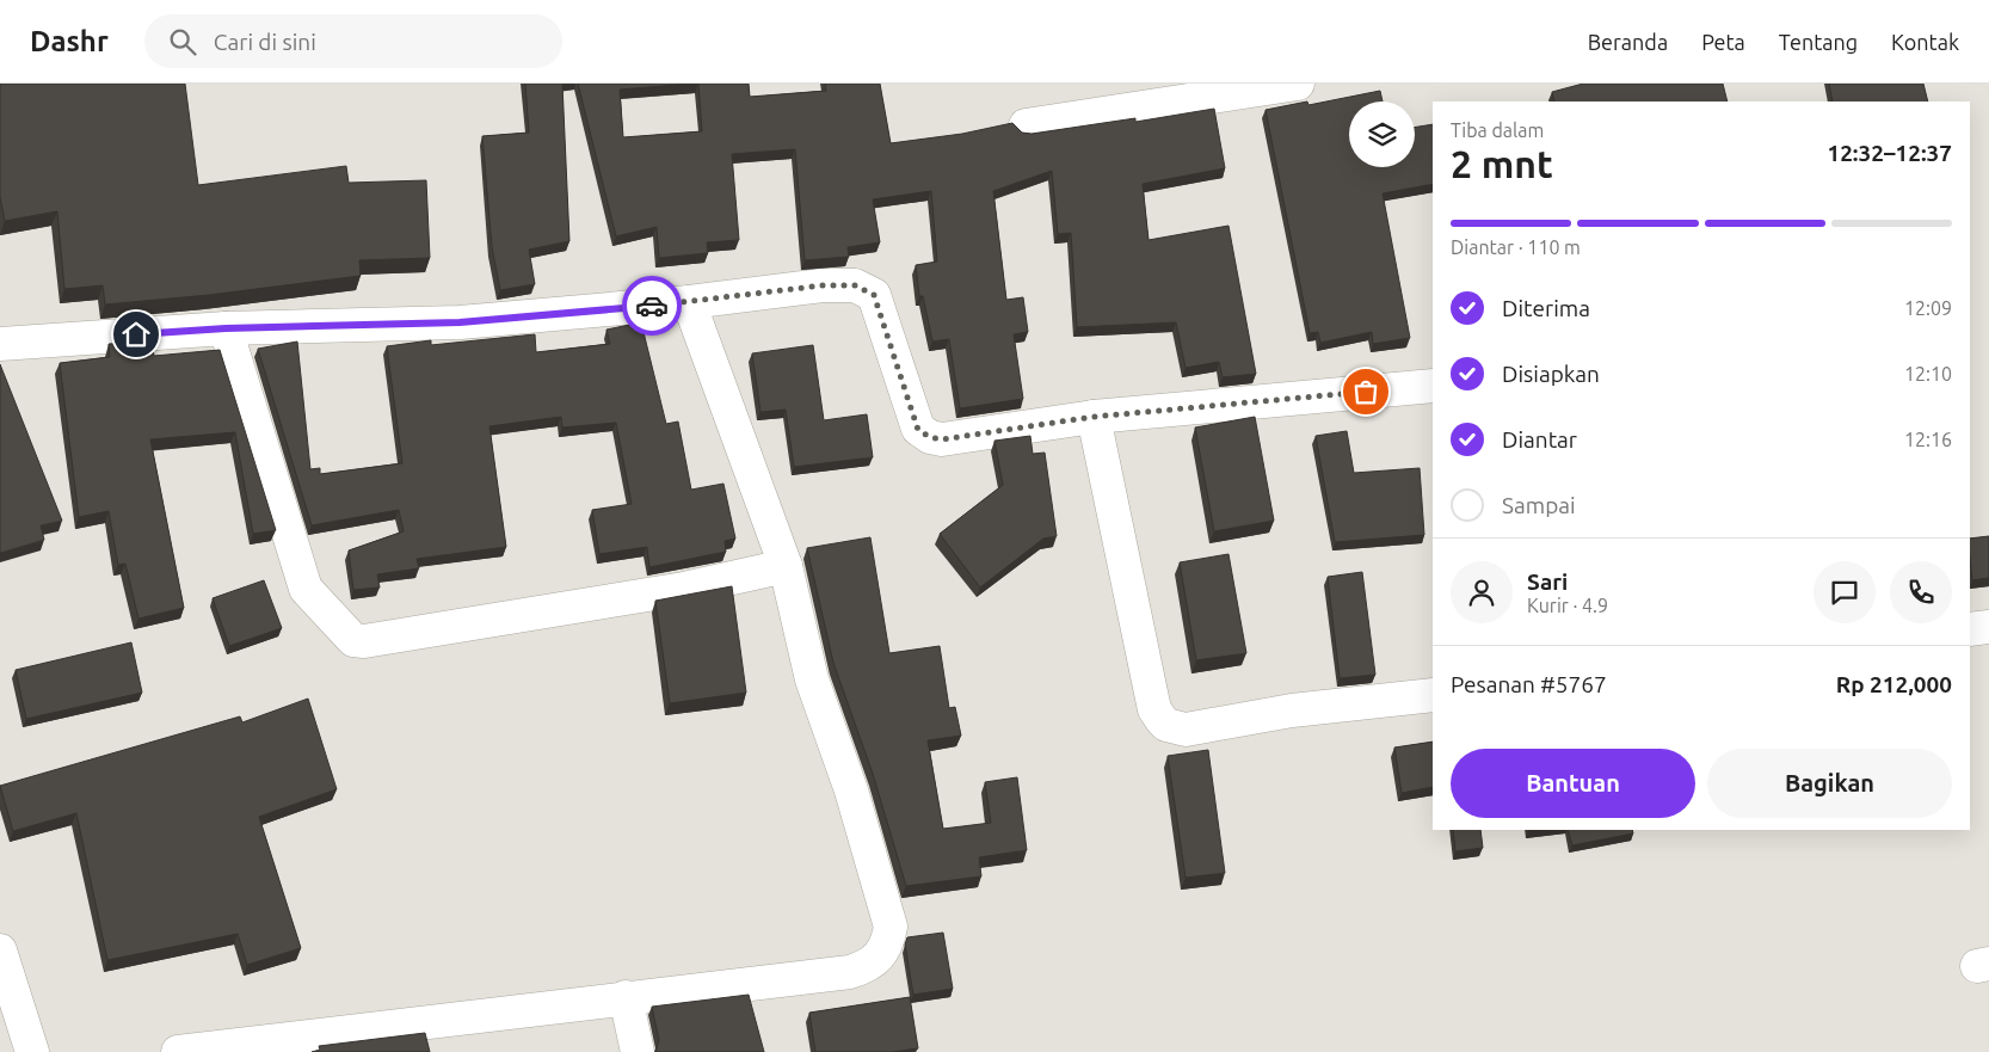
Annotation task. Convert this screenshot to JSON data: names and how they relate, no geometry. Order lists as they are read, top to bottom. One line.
{"page":{"header":"Dashr","search":"Cari di sini","nav":["Beranda","Peta","Tentang","Kontak"],"heading":["2 mnt","Tiba dalam","12:32–12:37"],"panel":["Sari","Kurir · 4.9","Pesanan #5767","Rp 212,000"],"bar":"Diantar · 110 m","list":[["Diterima","12:09"],["Disiapkan","12:10"],["Diantar","12:16"],"Sampai"],"buttons":["Bantuan","Bagikan"]}}
